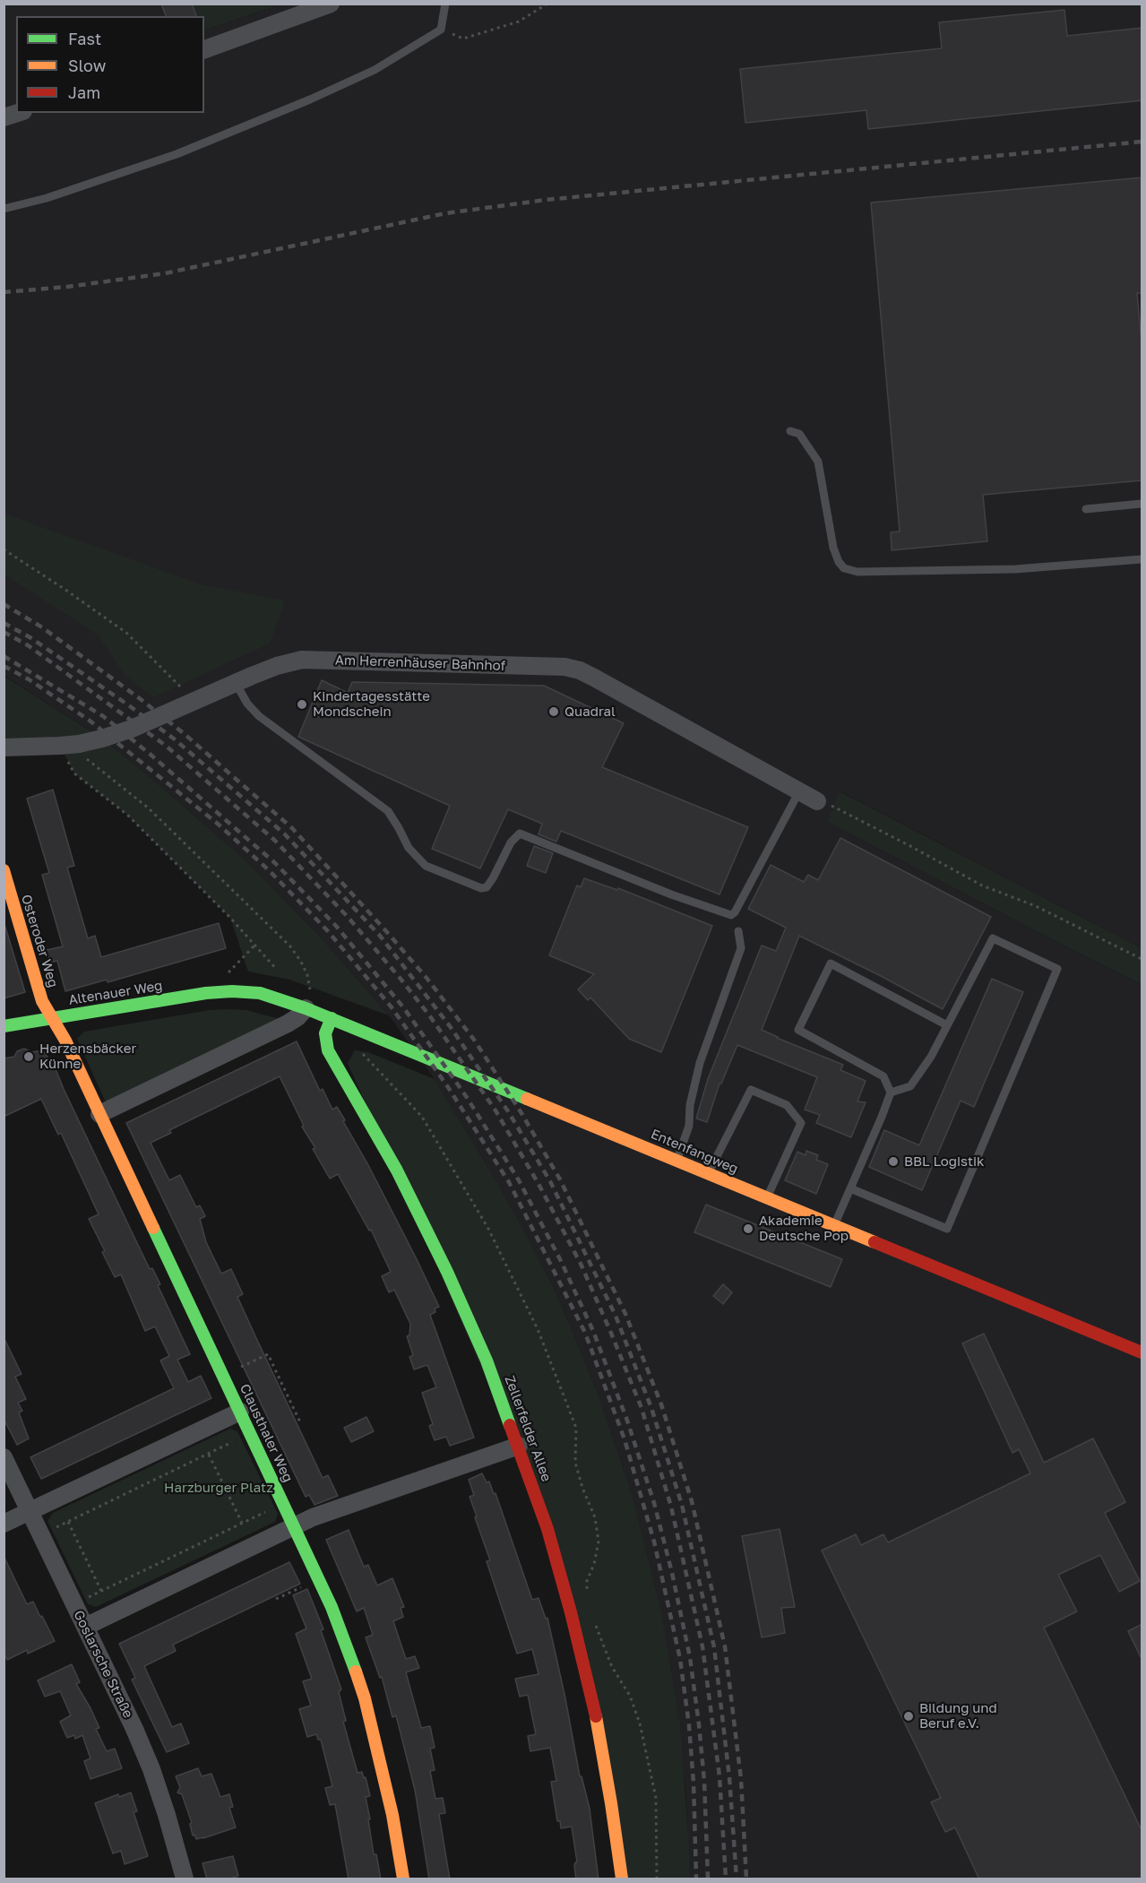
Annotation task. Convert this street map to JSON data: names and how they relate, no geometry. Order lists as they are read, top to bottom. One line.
{"streets":{"street":["Am Herrenhäuser Bahnhof","Osteroder Weg","Altenauer Weg","Entenfangweg","Zellerfelder Allee","Clausthaler Weg","Goslarsche Straße"]},"crossings":[["Osteroder Weg","Altenauer Weg"],["Osteroder Weg","Clausthaler Weg"],["Altenauer Weg","Entenfangweg"],["Altenauer Weg","Clausthaler Weg"],["Entenfangweg","Zellerfelder Allee"]],"parks":["Harzburger Platz"],"places":["Kindertagesstätte Mondschein","Quadral","Herzensbäcker Künne","BBL Logistik","Akademie Deutsche Pop","Bildung und Beruf e.V."],"legend":["Fast","Slow","Jam"]}
